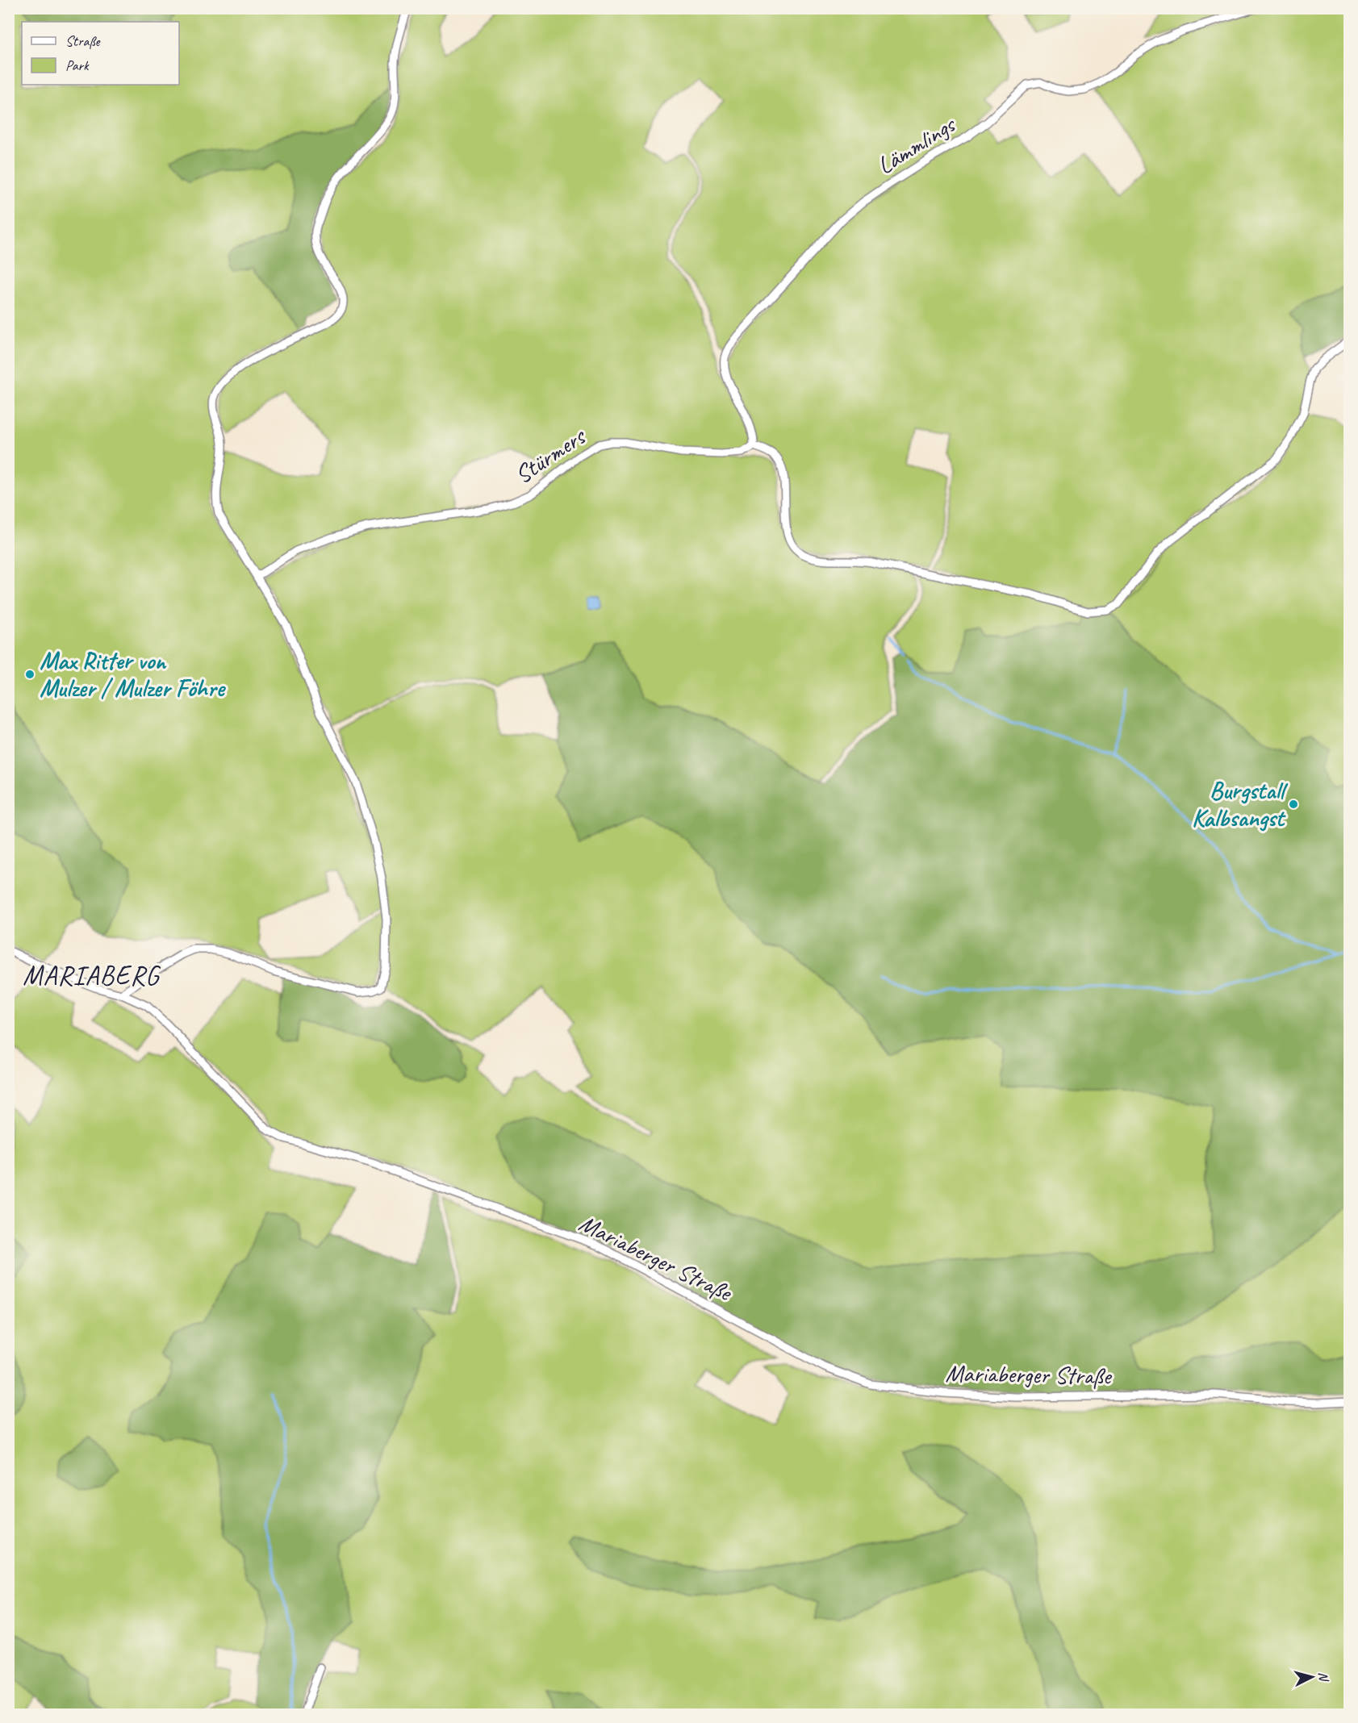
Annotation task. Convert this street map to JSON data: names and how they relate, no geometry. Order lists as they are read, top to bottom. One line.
{"streets":{"street":["Lämmlings","Stürmers","Mariaberger Straße"]},"crossings":[["Lämmlings","Stürmers"]],"districts":["MARIABERG"],"places":["Max Ritter von Mulzer / Mulzer Föhre","Burgstall Kalbsangst"],"legend":["Straße","Park"],"north":"right"}
